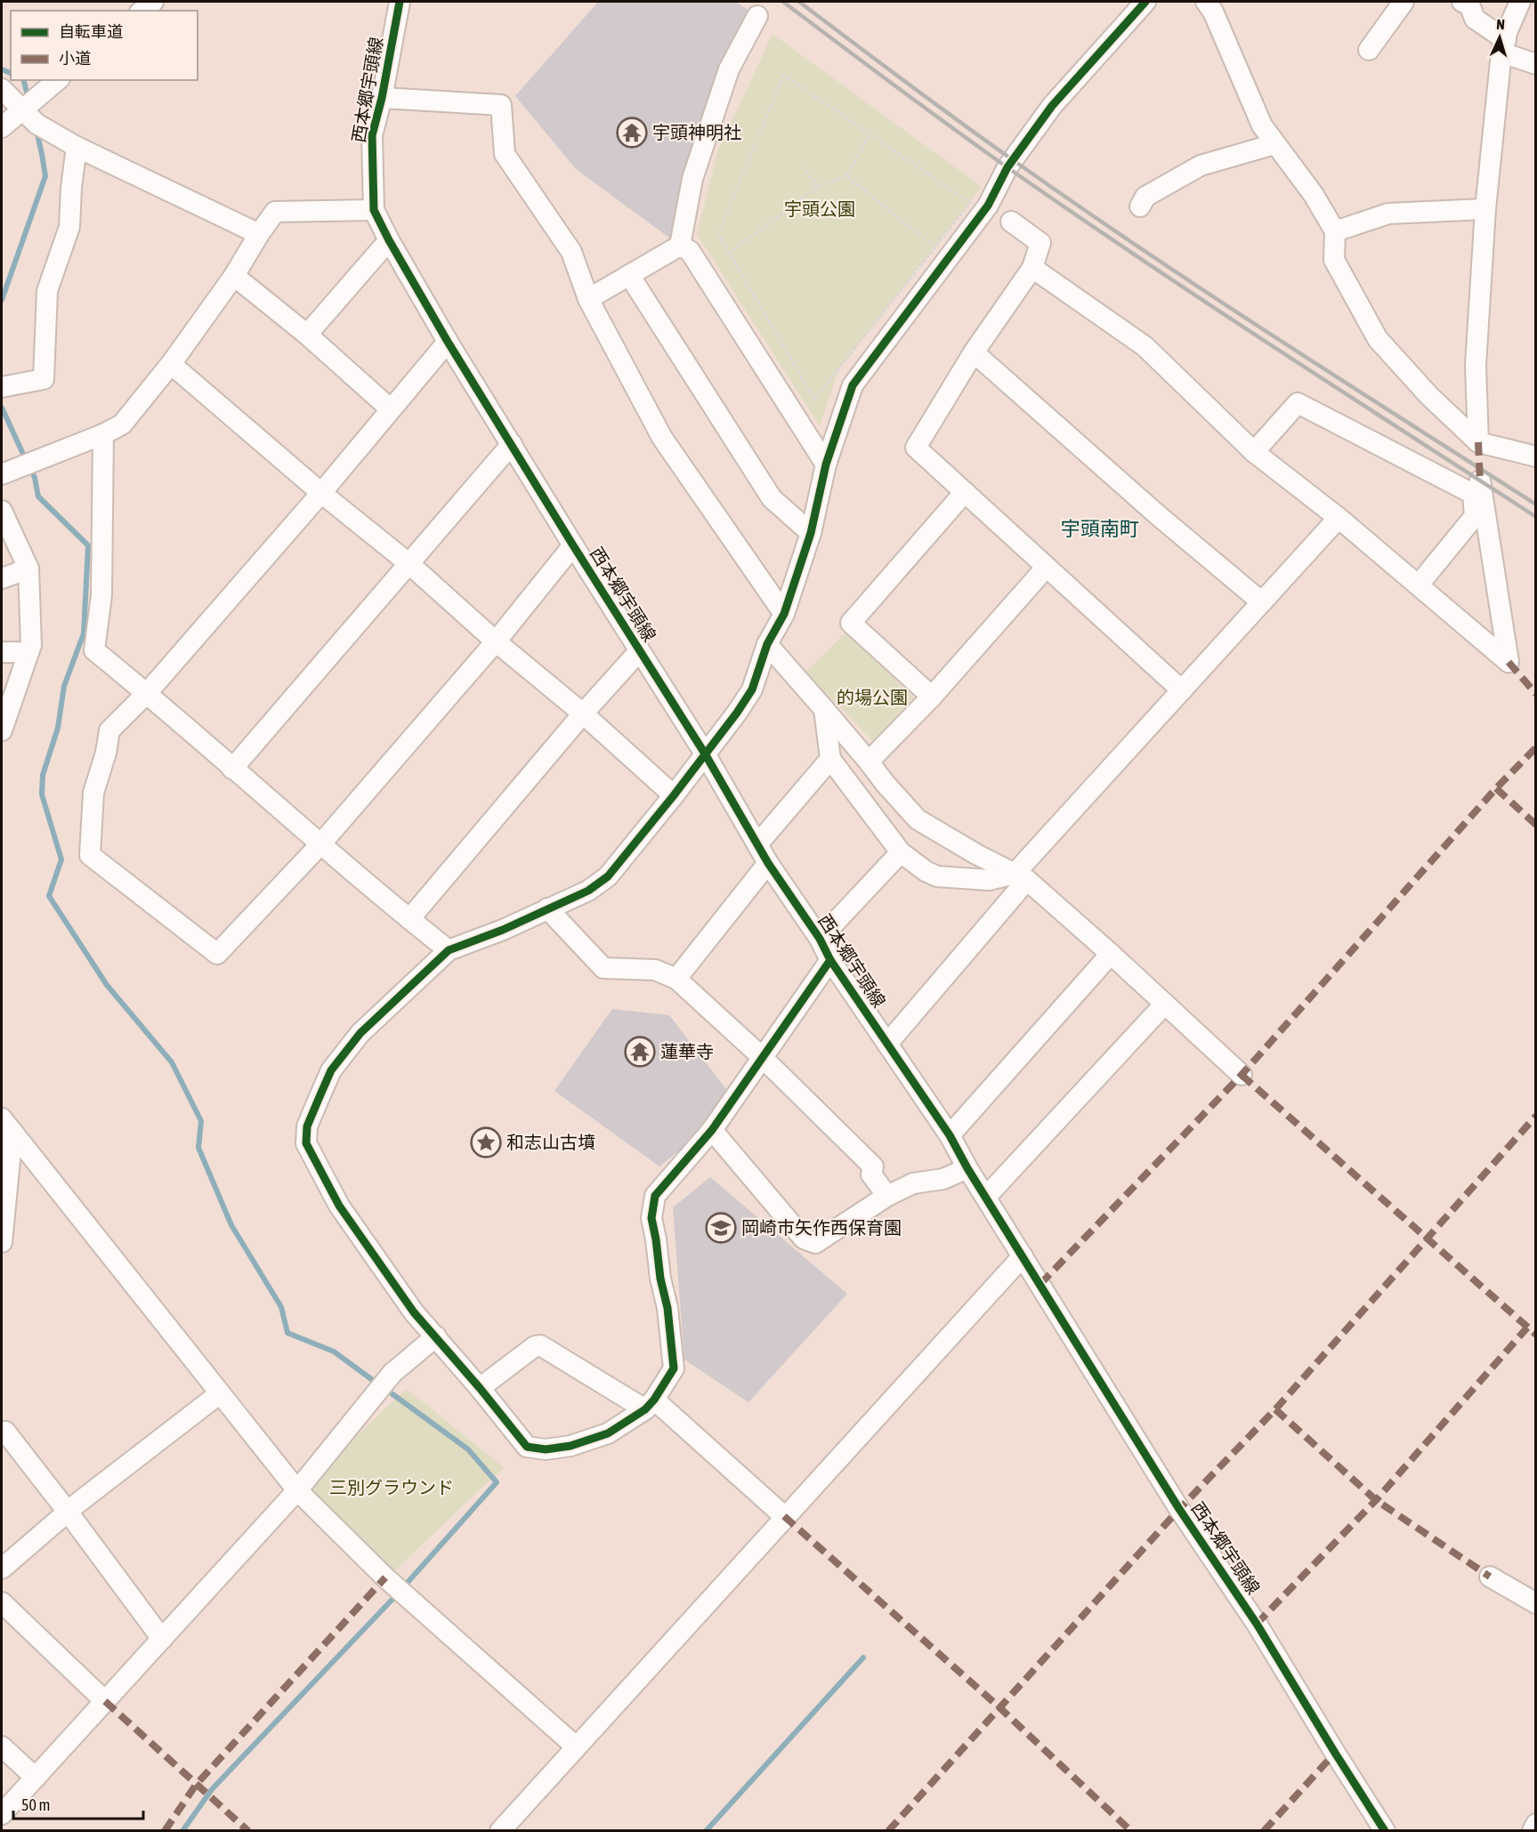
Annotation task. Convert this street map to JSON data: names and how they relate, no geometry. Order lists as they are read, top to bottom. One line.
{"streets":{"street":["西本郷宇頭線"]},"districts":["宇頭南町"],"parks":["宇頭公園","的場公園","三別グラウンド"],"places":{"temple":["宇頭神明社","蓮華寺"],"place":["和志山古墳"],"school or university":["岡崎市矢作西保育園"]},"legend":["自転車道","小道"],"scale_bar":"50 m","north":"top"}
